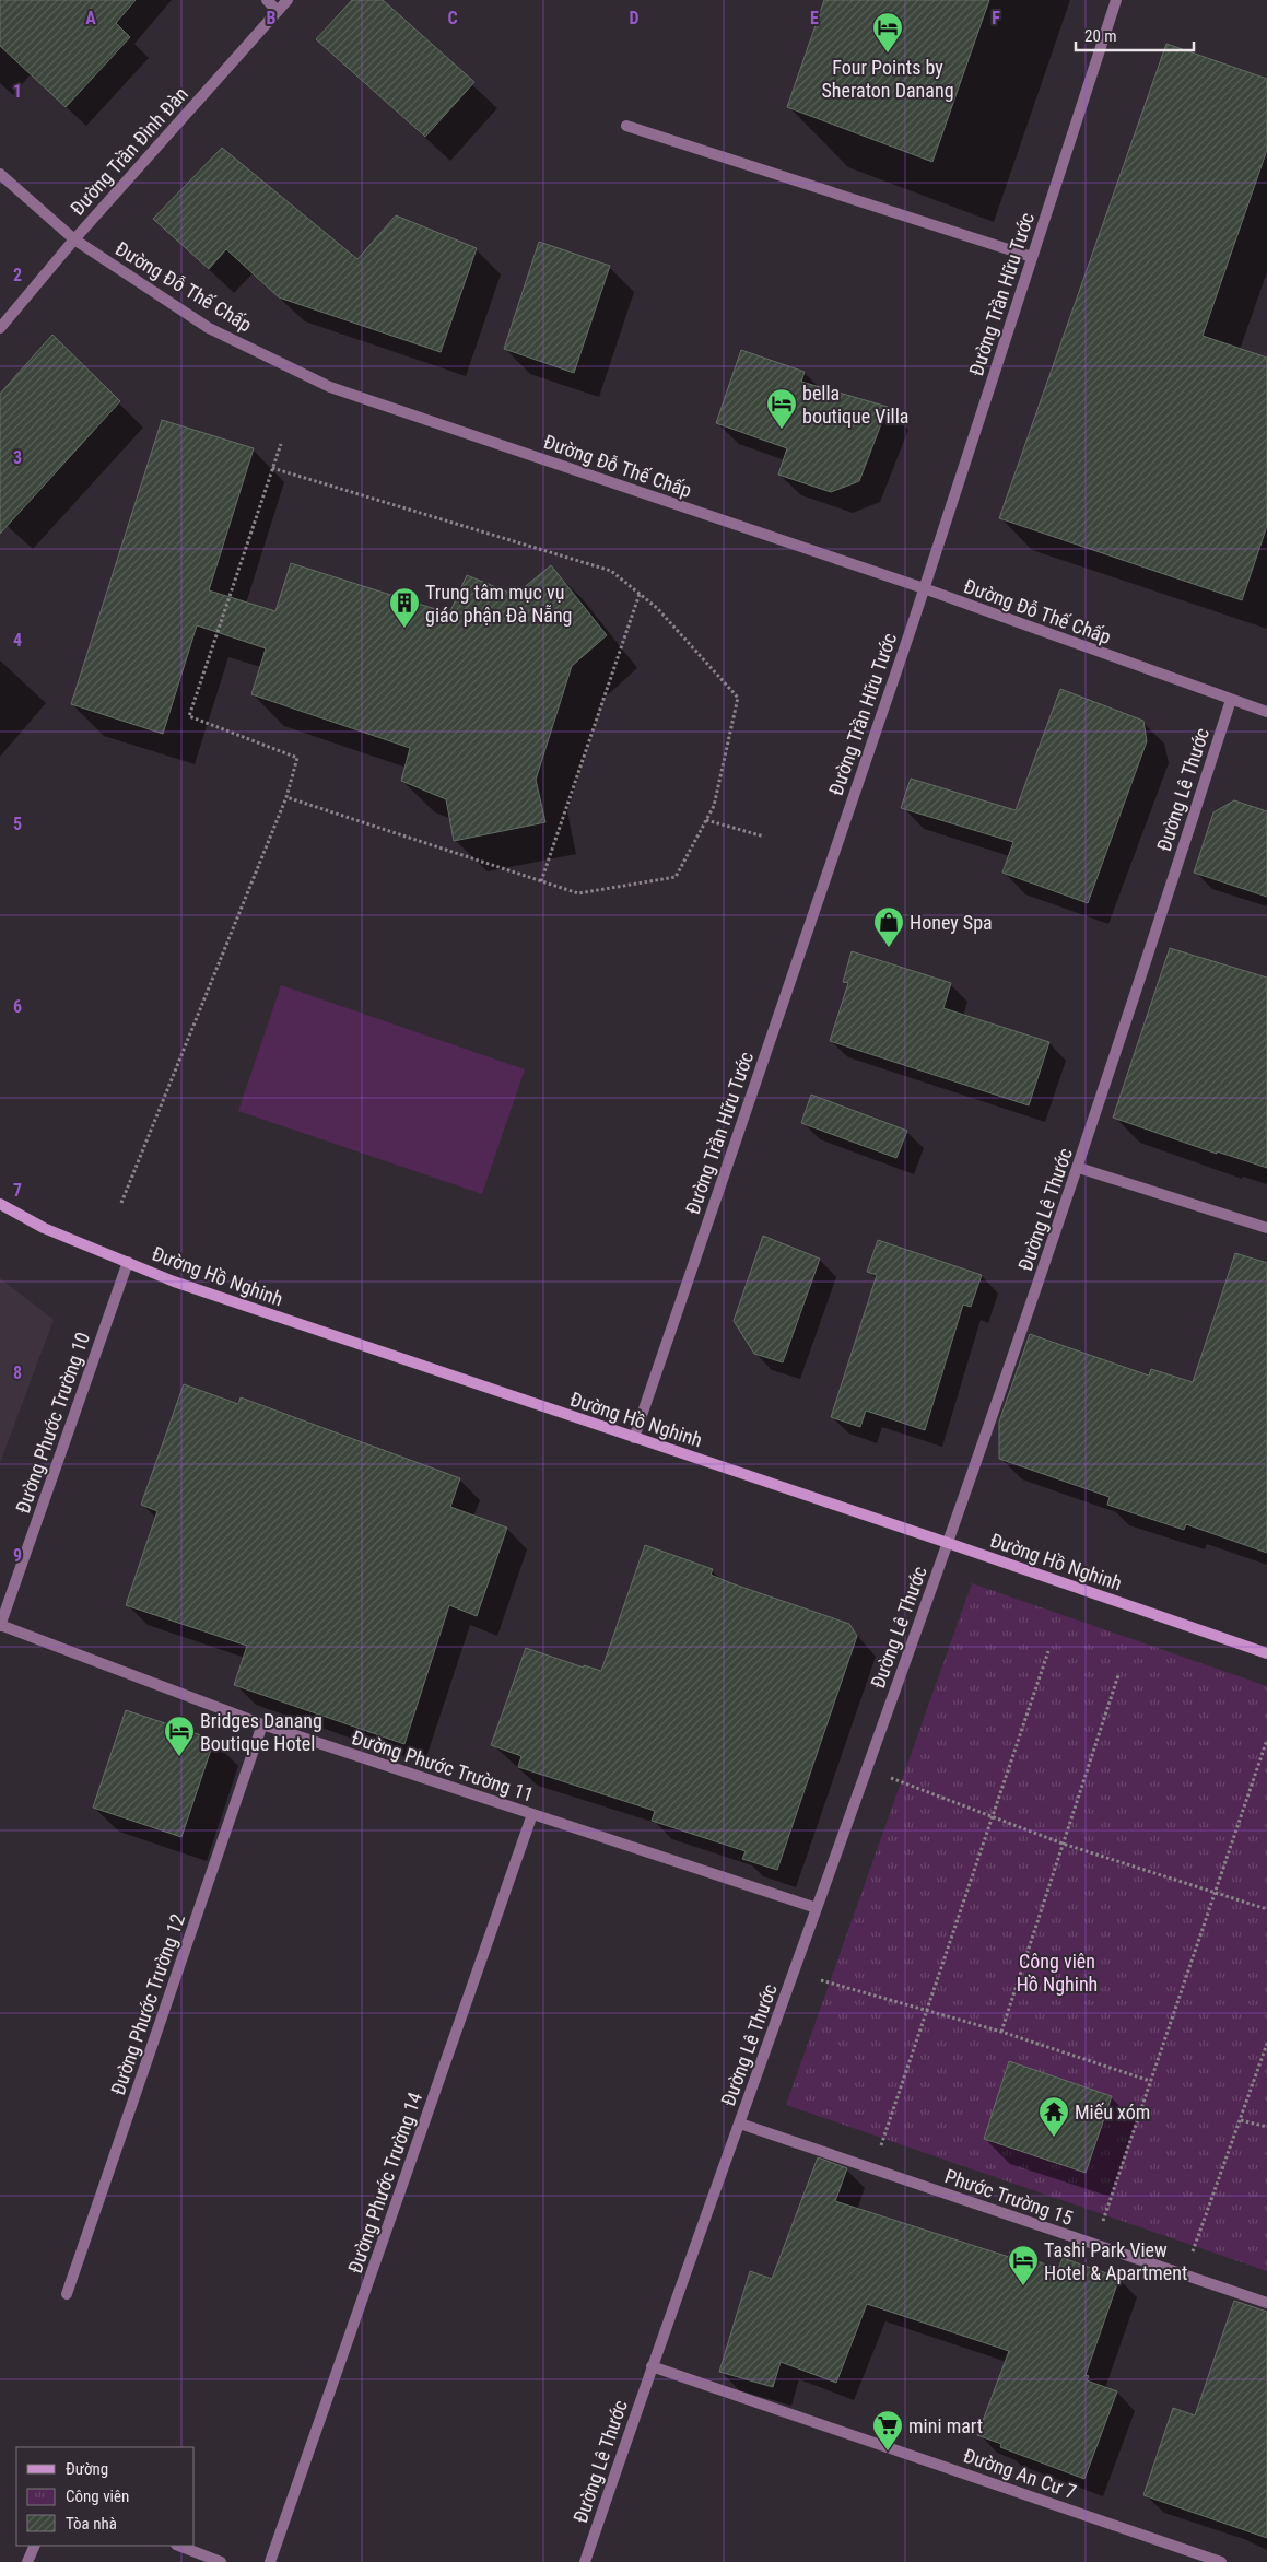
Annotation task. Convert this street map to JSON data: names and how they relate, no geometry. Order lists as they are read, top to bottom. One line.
{"streets":{"street":["Đường Trần Đình Đàn","Đường Đỗ Thế Chấp","Đường Trần Hữu Tước","Đường Lê Thước","Đường Hồ Nghinh","Đường Phước Trường 10","Đường Phước Trường 11","Đường Phước Trường 12","Đường Phước Trường 14","Phước Trường 15","Đường An Cư 7"]},"crossings":[["Đường Trần Đình Đàn","Đường Đỗ Thế Chấp"],["Đường Đỗ Thế Chấp","Đường Trần Hữu Tước"],["Đường Đỗ Thế Chấp","Đường Lê Thước"],["Đường Trần Hữu Tước","Đường Hồ Nghinh"],["Đường Lê Thước","Đường Hồ Nghinh"],["Đường Lê Thước","Đường Phước Trường 11"],["Đường Lê Thước","Phước Trường 15"],["Đường Lê Thước","Đường An Cư 7"],["Đường Hồ Nghinh","Đường Phước Trường 10"],["Đường Phước Trường 10","Đường Phước Trường 11"],["Đường Phước Trường 11","Đường Phước Trường 12"],["Đường Phước Trường 11","Đường Phước Trường 14"]],"parks":["Công viên Hồ Nghinh"],"places":{"hotel":["Four Points by Sheraton Danang","bella boutique Villa","Bridges Danang Boutique Hotel","Tashi Park View Hotel & Apartment"],"building":["Trung tâm mục vụ giáo phận Đà Nẵng"],"shop":["Honey Spa"],"temple":["Miếu xóm"],"supermarket":["mini mart"]},"legend":["Đường","Công viên","Tòa nhà"],"scale_bar":"20 m","grid":{"columns":["A","B","C","D","E","F"],"rows":["1","2","3","4","5","6","7","8","9"]}}
